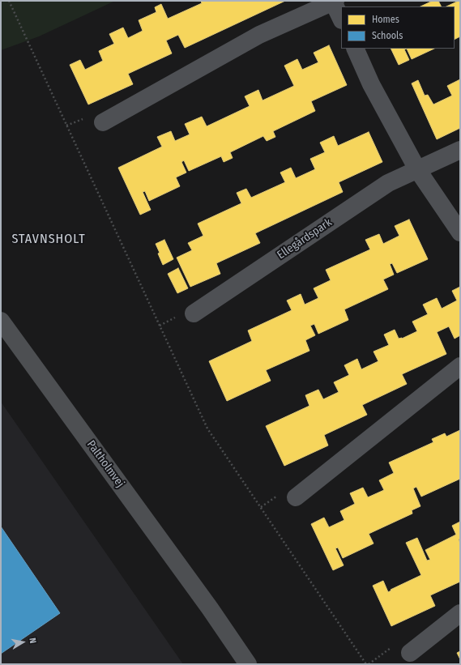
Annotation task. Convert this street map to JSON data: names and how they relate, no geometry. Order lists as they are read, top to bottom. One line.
{"streets":{"street":["Ellegårdspark","Paltholmvej"]},"districts":["STAVNSHOLT"],"legend":["Homes","Schools"],"north":"right"}
